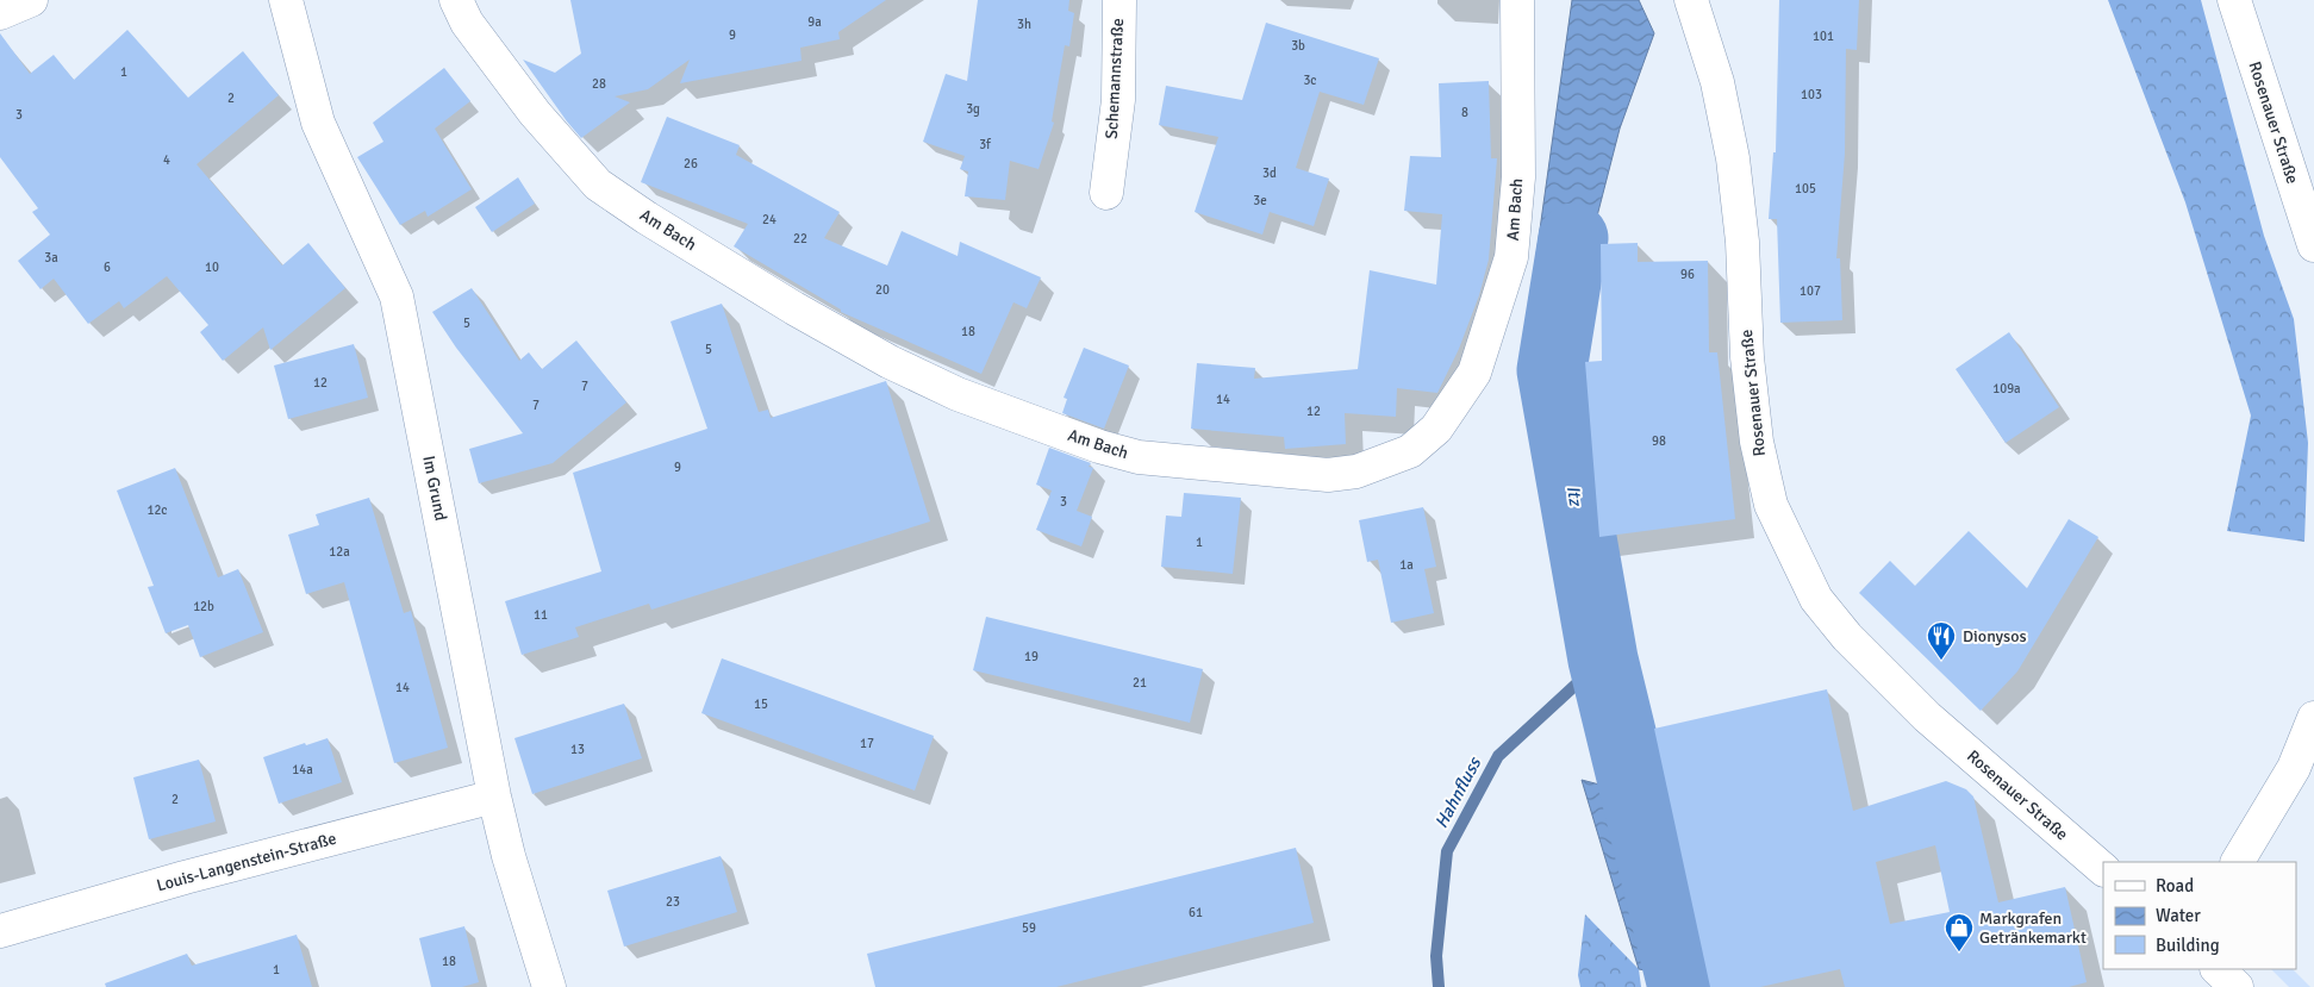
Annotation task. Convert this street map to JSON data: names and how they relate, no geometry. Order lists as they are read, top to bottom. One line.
{"streets":{"street":["Schemannstraße","Rosenauer Straße","Am Bach","Im Grund","Louis-Langenstein-Straße"]},"crossings":[["Im Grund","Louis-Langenstein-Straße"]],"water":["Itz","Hahnfluss"],"places":{"restaurant":["Dionysos"],"shop":["Markgrafen Getränkemarkt"]},"house_numbers":["9a","3h","9","101","3b","1","3c","28","103","2","3g","8","3","3f","4","26","3d","105","3e","24","22","3a","6","10","96","20","107","5","18","5","12","7","109a","14","7","12","98","9","3","12c","1","12a","1a","12b","11","19","21","14","15","17","13","14a","2","23","61","59","18","1"],"legend":["Road","Water","Building"]}
